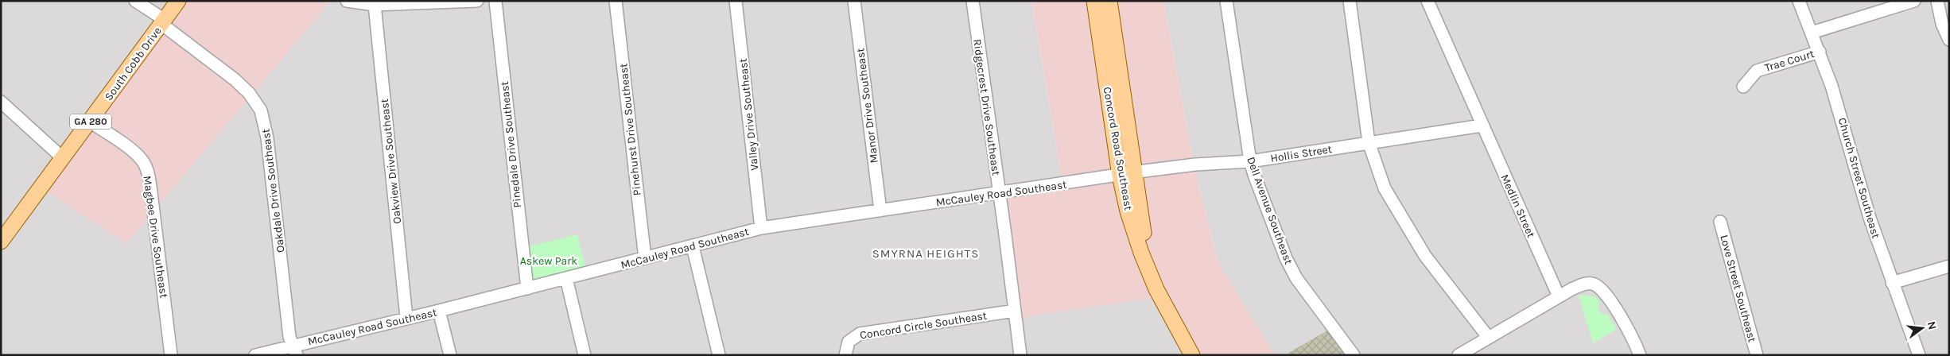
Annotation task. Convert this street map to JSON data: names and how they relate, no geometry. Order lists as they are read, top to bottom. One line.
{"streets":{"main road":["South Cobb Drive","GA 280","Concord Road Southeast"],"street":["Trae Court","Manor Drive Southeast","Ridgecrest Drive Southeast","Valley Drive Southeast","Pinehurst Drive Southeast","Pinedale Drive Southeast","Hollis Street","Oakview Drive Southeast","Church Street Southeast","Oakdale Drive Southeast","McCauley Road Southeast","Medlin Street","Dell Avenue Southeast","Magbee Drive Southeast","Love Street Southeast","Concord Circle Southeast"]},"crossings":[["Trae Court","Church Street Southeast"],["South Cobb Drive","Oakdale Drive Southeast"],["South Cobb Drive","Magbee Drive Southeast"],["Manor Drive Southeast","McCauley Road Southeast"],["Ridgecrest Drive Southeast","McCauley Road Southeast"],["Ridgecrest Drive Southeast","Concord Circle Southeast"],["Valley Drive Southeast","McCauley Road Southeast"],["Pinehurst Drive Southeast","McCauley Road Southeast"],["Pinedale Drive Southeast","McCauley Road Southeast"],["Concord Road Southeast","Hollis Street"],["Concord Road Southeast","McCauley Road Southeast"],["Hollis Street","McCauley Road Southeast"],["Hollis Street","Medlin Street"],["Hollis Street","Dell Avenue Southeast"],["Oakview Drive Southeast","McCauley Road Southeast"],["Oakdale Drive Southeast","McCauley Road Southeast"]],"districts":["SMYRNA HEIGHTS"],"parks":["Askew Park"],"north":"right"}
